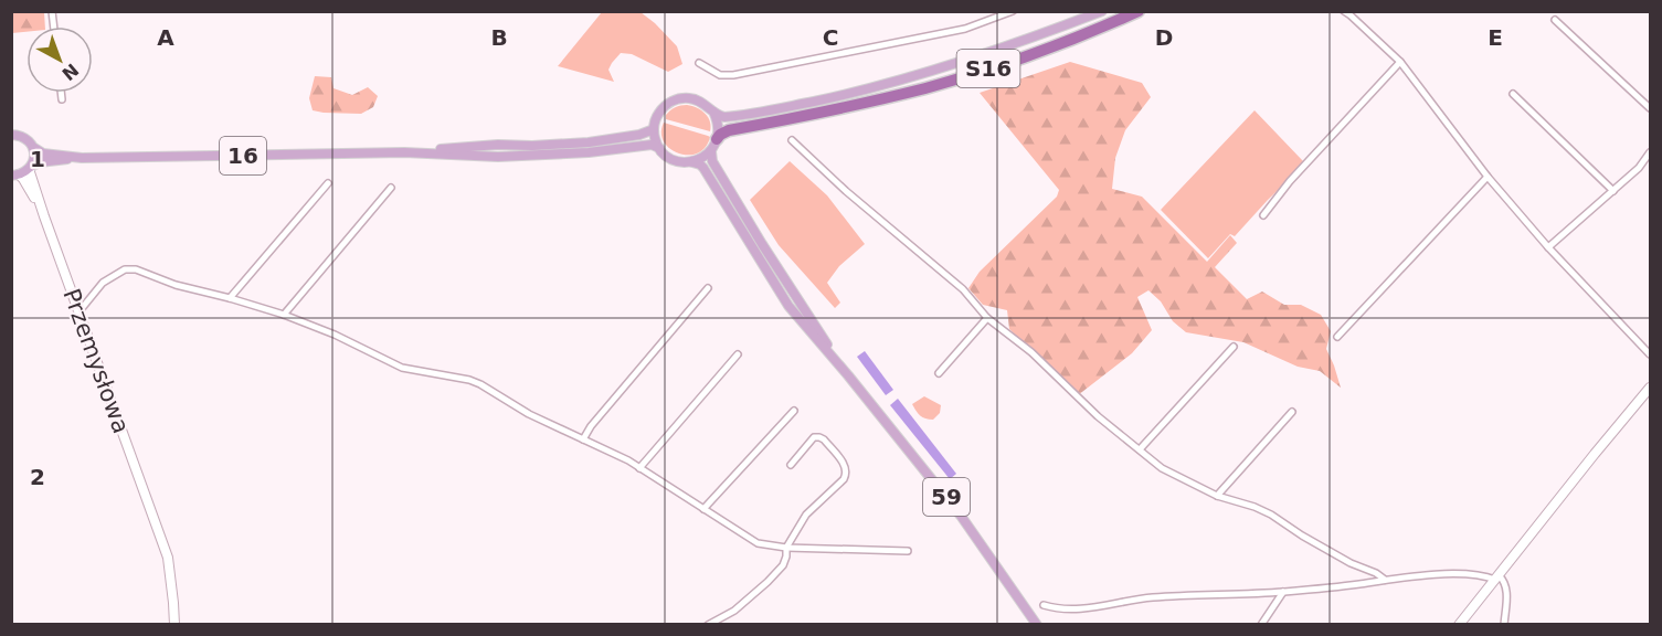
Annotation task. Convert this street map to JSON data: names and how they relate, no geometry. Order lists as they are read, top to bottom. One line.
{"streets":{"highway":["S16"],"main road":["16","59"],"street":["Przemysłowa"]},"crossings":[["S16","16"],["S16","59"],["16","Przemysłowa"],["16","59"]],"north":"bottom right","grid":{"columns":["A","B","C","D","E"],"rows":["1","2"]}}
